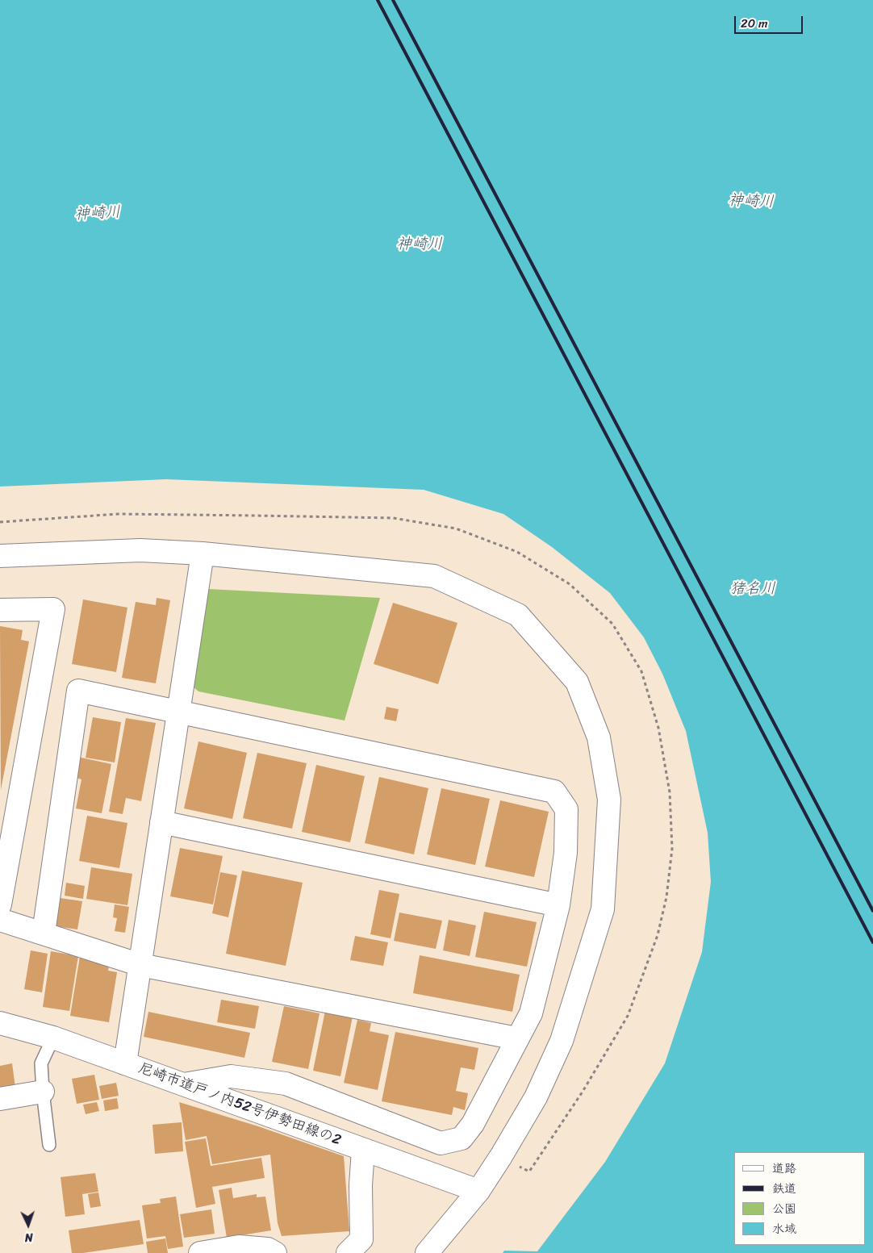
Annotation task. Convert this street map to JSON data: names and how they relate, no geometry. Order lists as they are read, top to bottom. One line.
{"streets":{"street":["尼崎市道戸ノ内52号伊勢田線の2"]},"water":["神崎川","猪名川"],"legend":["道路","鉄道","公園","水域"],"scale_bar":"20 m","north":"bottom"}
